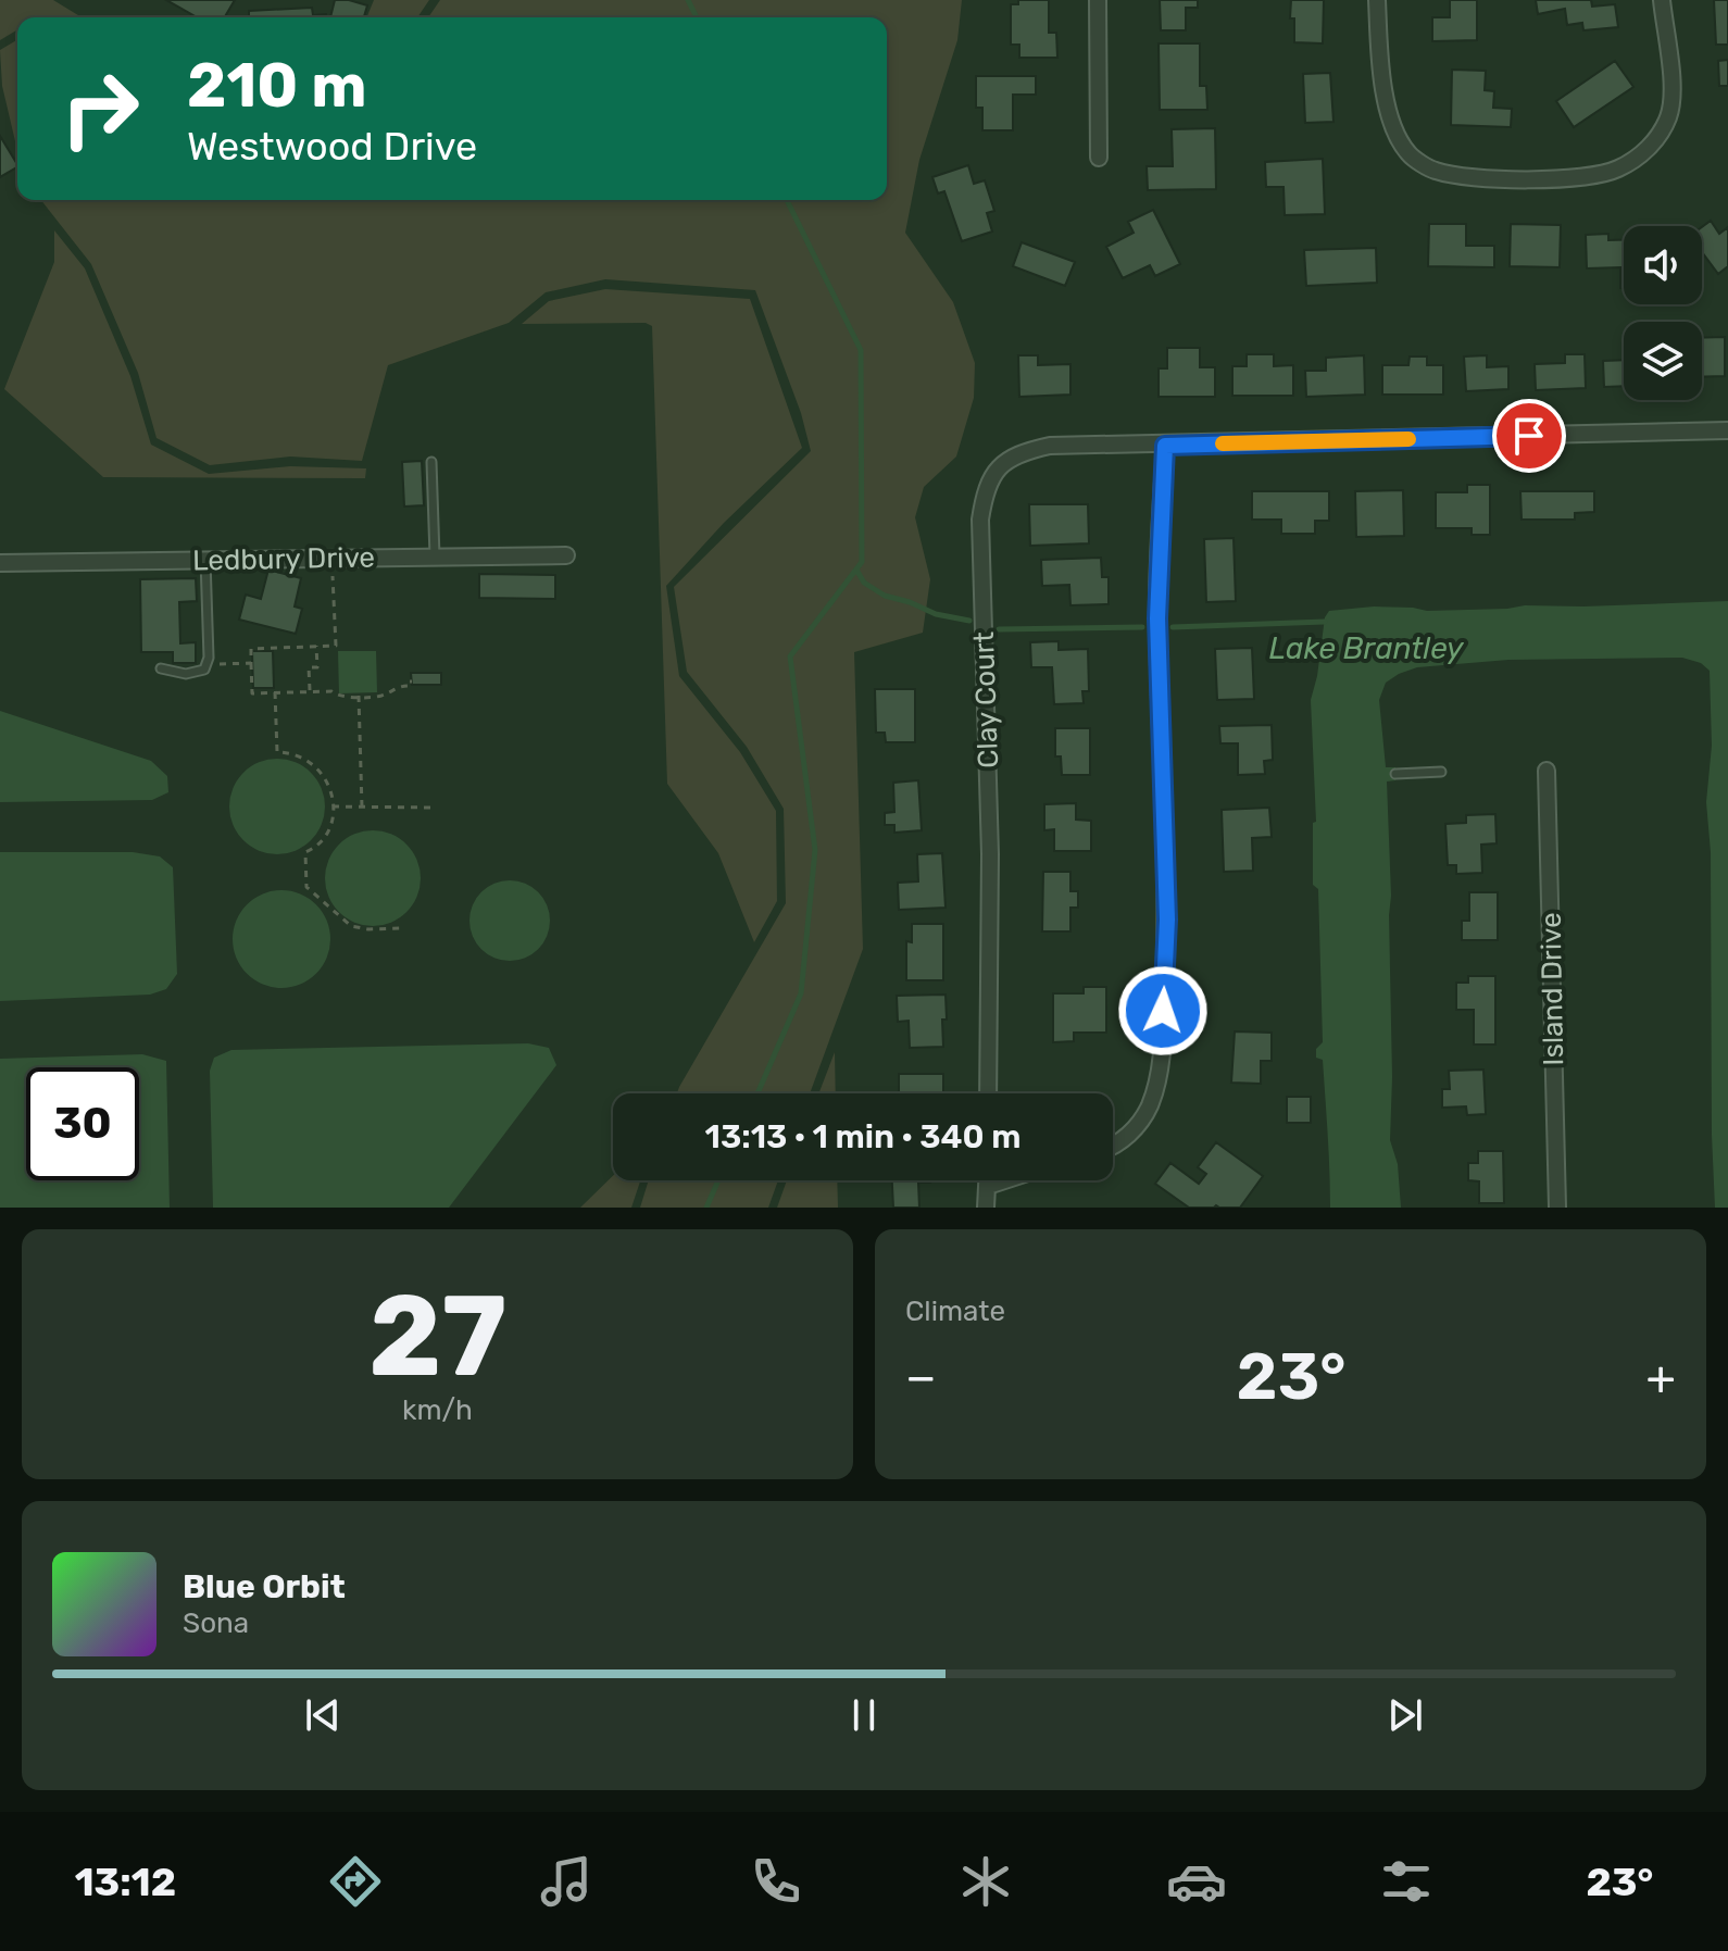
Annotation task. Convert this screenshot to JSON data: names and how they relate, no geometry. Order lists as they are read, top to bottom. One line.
{"streets":{"street":["Ledbury Drive","Clay Court","Island Drive"]},"water":["Lake Brantley"],"page":{"turn":["210 m","Westwood Drive"],"limit":"30","trip":"13:13 · 1 min · 340 m","tile":[["27","km/h"],"Climate"],"heat":["−","23°","+"],"song":["Blue Orbit","Sona"],"tabs":["13:12","23°"]}}
